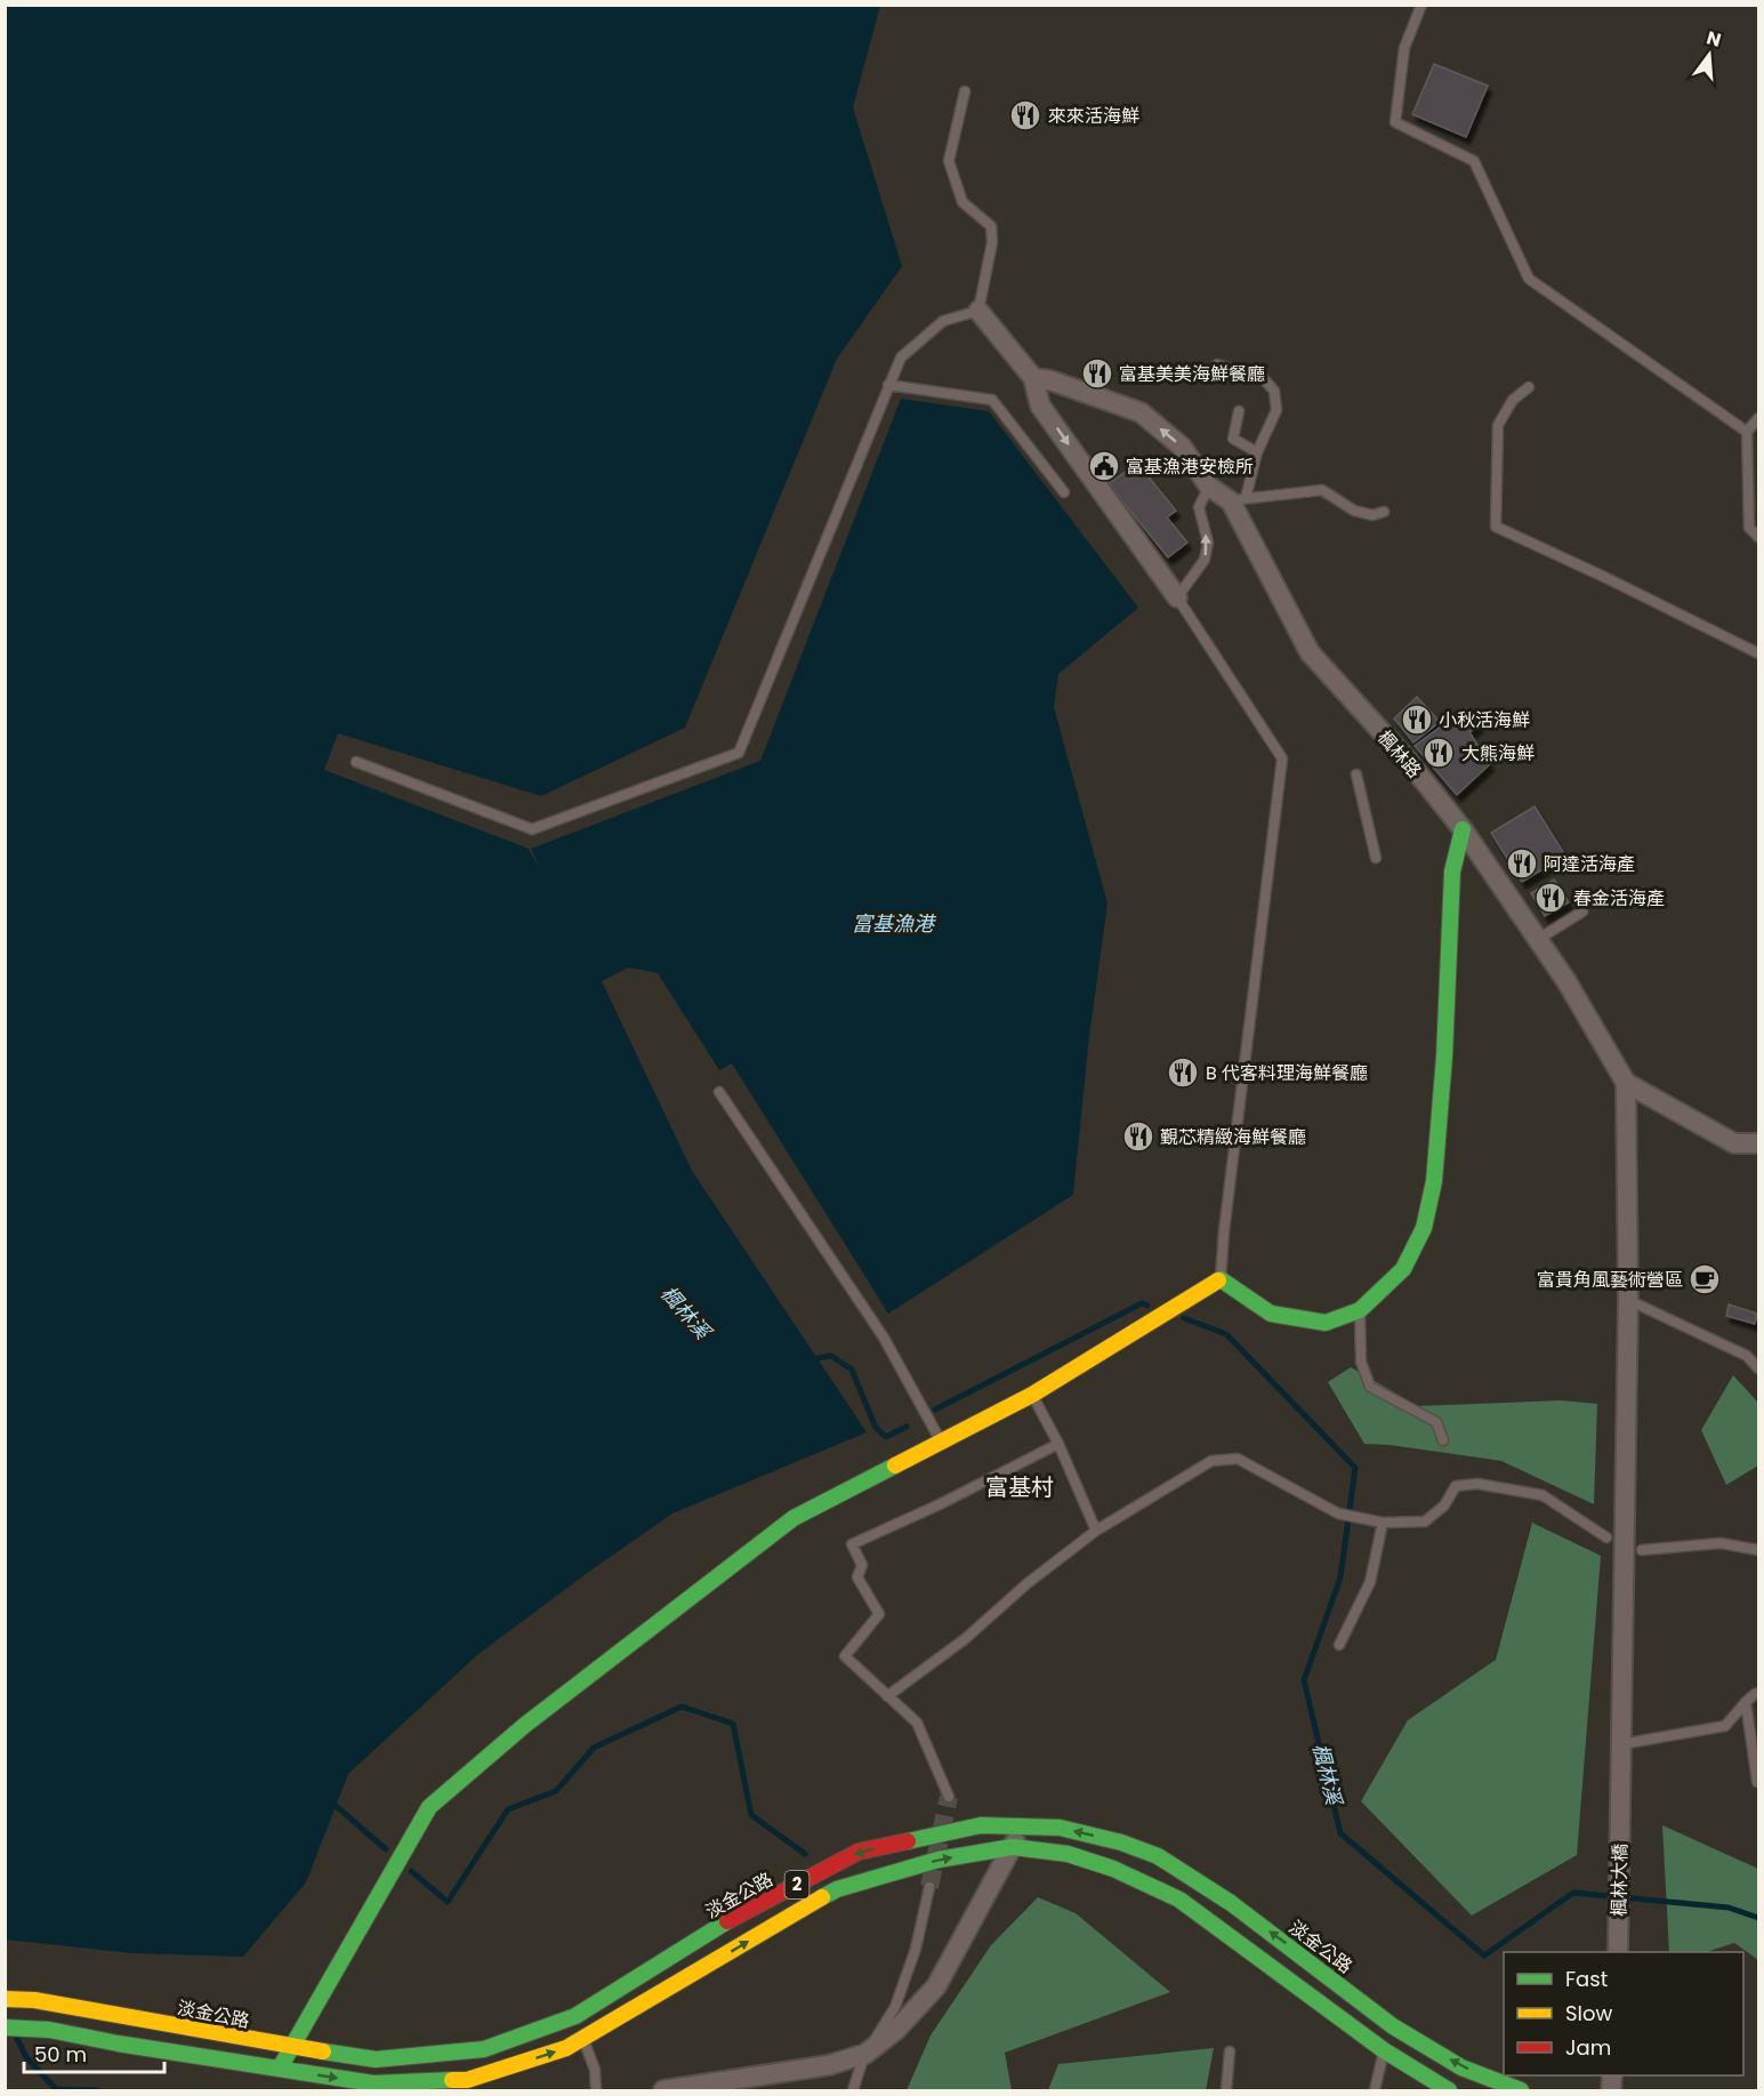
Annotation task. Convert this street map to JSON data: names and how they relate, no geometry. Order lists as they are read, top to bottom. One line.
{"streets":{"main road":["2","淡金公路"],"street":["楓林路","楓林大橋"]},"crossings":[["楓林路","楓林大橋"]],"one_way":["淡金公路"],"districts":["富基村"],"water":["富基漁港","楓林溪"],"places":{"restaurant":["來來活海鮮","富基美美海鮮餐廳","小秋活海鮮","大熊海鮮","阿達活海產","春金活海產","B 代客料理海鮮餐廳","覲芯精緻海鮮餐廳"],"public building":["富基漁港安檢所"],"cafe":["富貴角風藝術營區"]},"legend":["Fast","Slow","Jam"],"scale_bar":"50 m","north":"top"}
